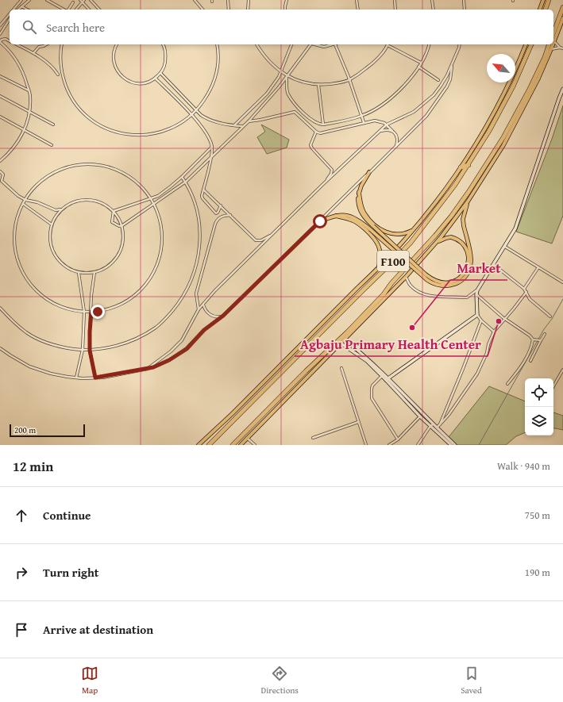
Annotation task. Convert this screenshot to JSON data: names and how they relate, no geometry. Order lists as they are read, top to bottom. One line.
{"streets":{"highway":["F100"]},"places":["Agbaju Primary Health Center","Market"],"scale_bar":"200 m","north":"top left","page":{"search":"Search here","scale":"200 m","heading":["12 min","Walk · 940 m"],"list":[["Continue","750 m"],["Turn right","190 m"],"Arrive at destination"],"nav":["Map","Directions","Saved"]}}
